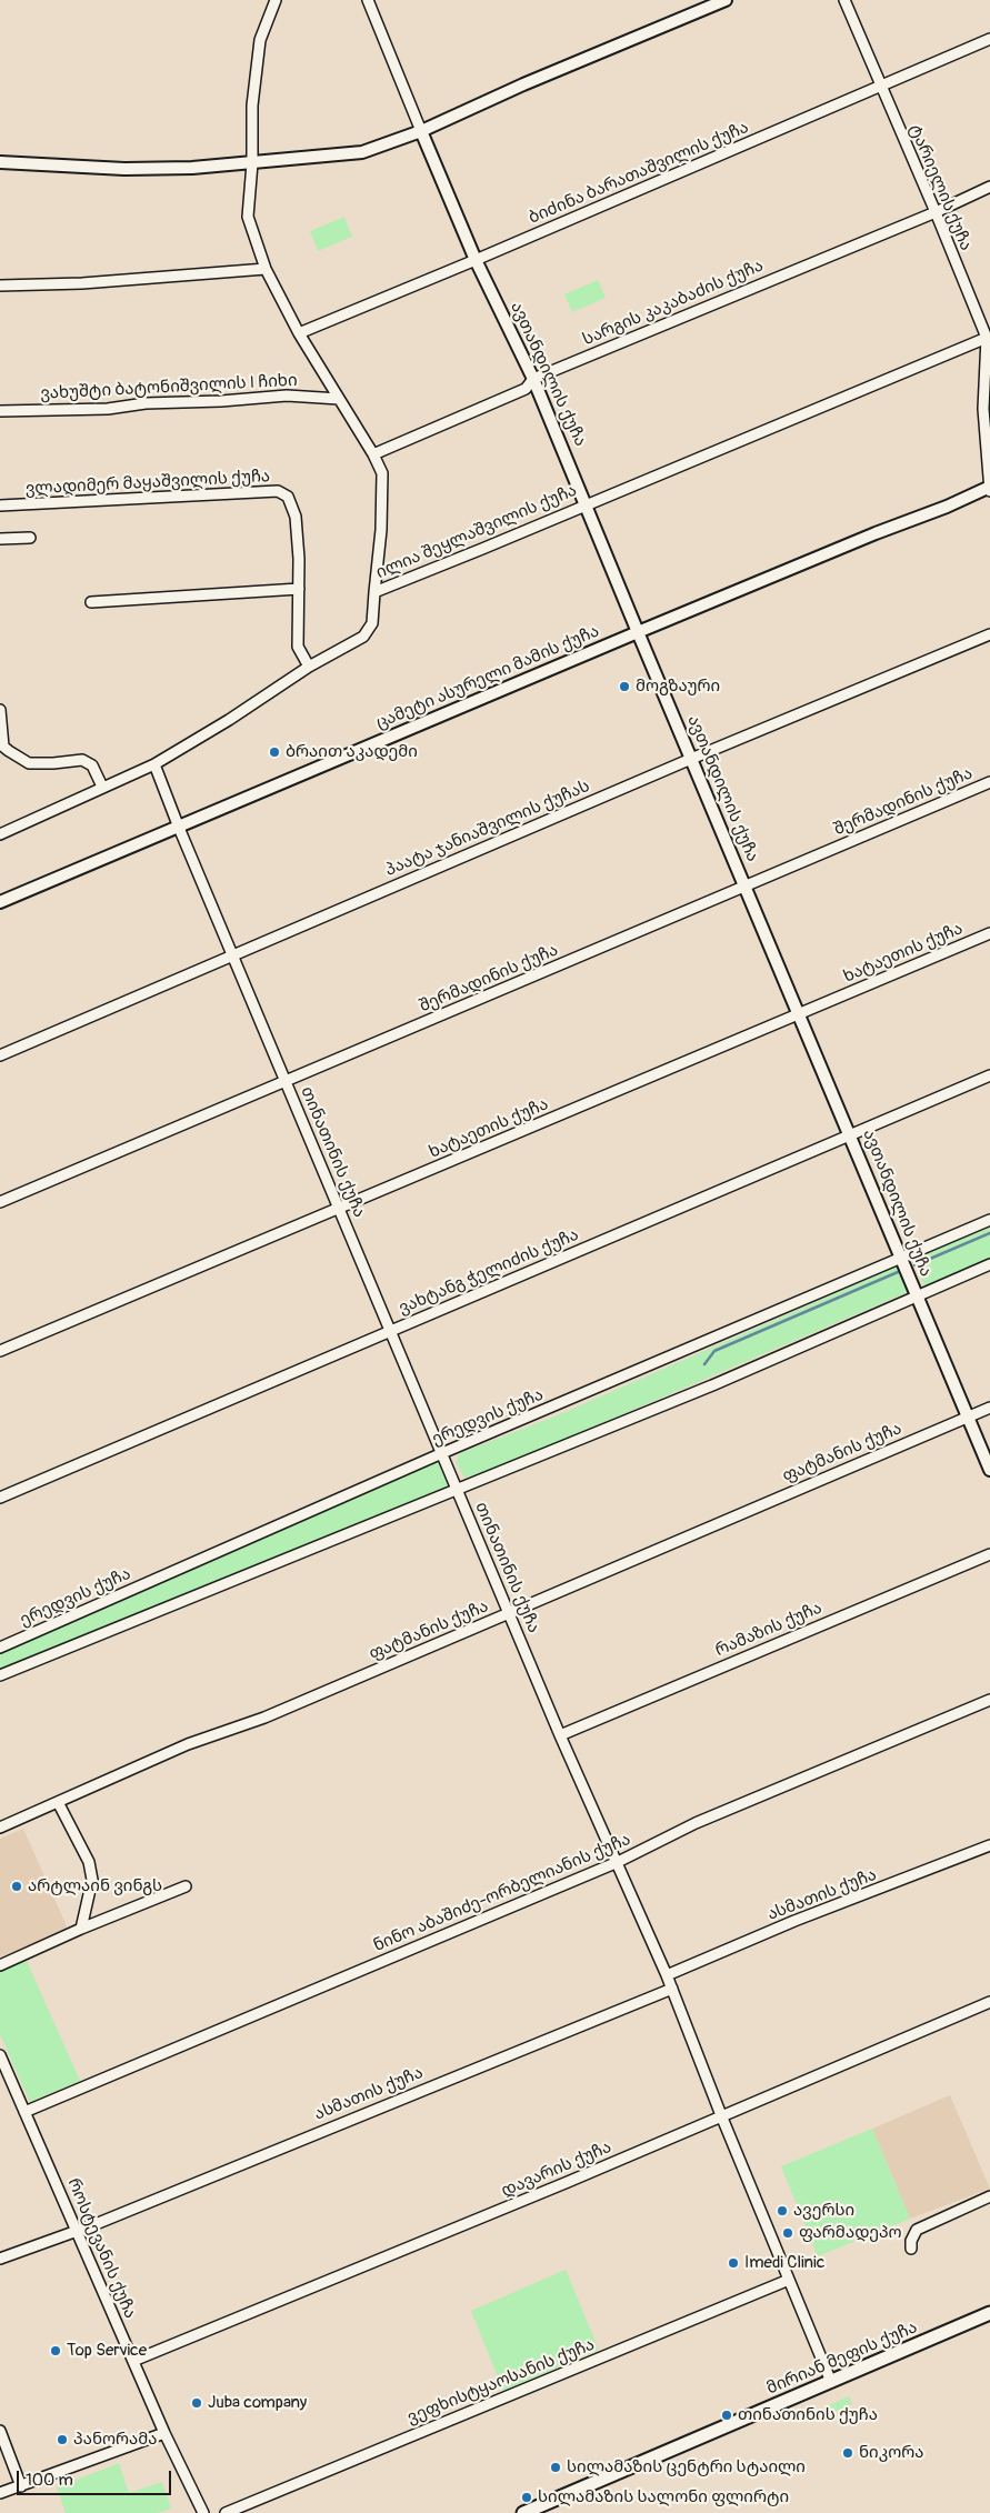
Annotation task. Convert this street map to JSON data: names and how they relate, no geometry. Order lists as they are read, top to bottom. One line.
{"streets":{"main road":["მირიან მეფის ქუჩა"],"street":["ბიძინა ბარათაშვილის ქუჩა","ტარიელის ქუჩა","სარგის კაკაბაძის ქუჩა","ავთანდილის ქუჩა","ვახუშტი ბატონიშვილის I ჩიხი","ვლადიმერ მაყაშვილის ქუჩა","ილია შეყლაშვილის ქუჩა","ცამეტი ასურელი მამის ქუჩა","შერმადინის ქუჩა","პაატა ჯანიაშვილის ქუჩას","ხატაეთის ქუჩა","თინათინის ქუჩა","ვახტანგ ჭელიძის ქუჩა","ერედვის ქუჩა","ფატმანის ქუჩა","რამაზის ქუჩა","ნინო აბაშიძე-ორბელიანის ქუჩა","ასმათის ქუჩა","დავარის ქუჩა","როსტევანის ქუჩა","ვეფხისტყაოსანის ქუჩა"]},"crossings":[["ბიძინა ბარათაშვილის ქუჩა","ტარიელის ქუჩა"],["ბიძინა ბარათაშვილის ქუჩა","ავთანდილის ქუჩა"],["ტარიელის ქუჩა","სარგის კაკაბაძის ქუჩა"],["ტარიელის ქუჩა","ილია შეყლაშვილის ქუჩა"],["ტარიელის ქუჩა","ცამეტი ასურელი მამის ქუჩა"],["სარგის კაკაბაძის ქუჩა","ავთანდილის ქუჩა"],["ავთანდილის ქუჩა","ილია შეყლაშვილის ქუჩა"],["ავთანდილის ქუჩა","ცამეტი ასურელი მამის ქუჩა"],["ავთანდილის ქუჩა","შერმადინის ქუჩა"],["ავთანდილის ქუჩა","პაატა ჯანიაშვილის ქუჩას"],["ავთანდილის ქუჩა","ხატაეთის ქუჩა"],["ავთანდილის ქუჩა","ვახტანგ ჭელიძის ქუჩა"],["ავთანდილის ქუჩა","ერედვის ქუჩა"],["ავთანდილის ქუჩა","ფატმანის ქუჩა"],["ვლადიმერ მაყაშვილის ქუჩა","ილია შეყლაშვილის ქუჩა"],["ილია შეყლაშვილის ქუჩა","თინათინის ქუჩა"],["ცამეტი ასურელი მამის ქუჩა","თინათინის ქუჩა"],["შერმადინის ქუჩა","თინათინის ქუჩა"],["პაატა ჯანიაშვილის ქუჩას","თინათინის ქუჩა"],["ხატაეთის ქუჩა","თინათინის ქუჩა"],["თინათინის ქუჩა","ვახტანგ ჭელიძის ქუჩა"],["თინათინის ქუჩა","ერედვის ქუჩა"],["თინათინის ქუჩა","ფატმანის ქუჩა"],["თინათინის ქუჩა","რამაზის ქუჩა"],["თინათინის ქუჩა","ნინო აბაშიძე-ორბელიანის ქუჩა"],["თინათინის ქუჩა","ასმათის ქუჩა"],["თინათინის ქუჩა","დავარის ქუჩა"],["თინათინის ქუჩა","მირიან მეფის ქუჩა"],["თინათინის ქუჩა","ვეფხისტყაოსანის ქუჩა"],["ნინო აბაშიძე-ორბელიანის ქუჩა","როსტევანის ქუჩა"],["ასმათის ქუჩა","როსტევანის ქუჩა"],["დავარის ქუჩა","როსტევანის ქუჩა"]],"places":["მოგზაური","ბრაით აკადემი","არტლაინ ვინგს","ავერსი","ფარმადეპო","Imedi Clinic","Top Service","Juba company","თინათინის ქუჩა","პანორამა","ნიკორა","სილამაზის ცენტრი სტაილი","სილამაზის სალონი ფლირტი"],"scale_bar":"100 m"}
